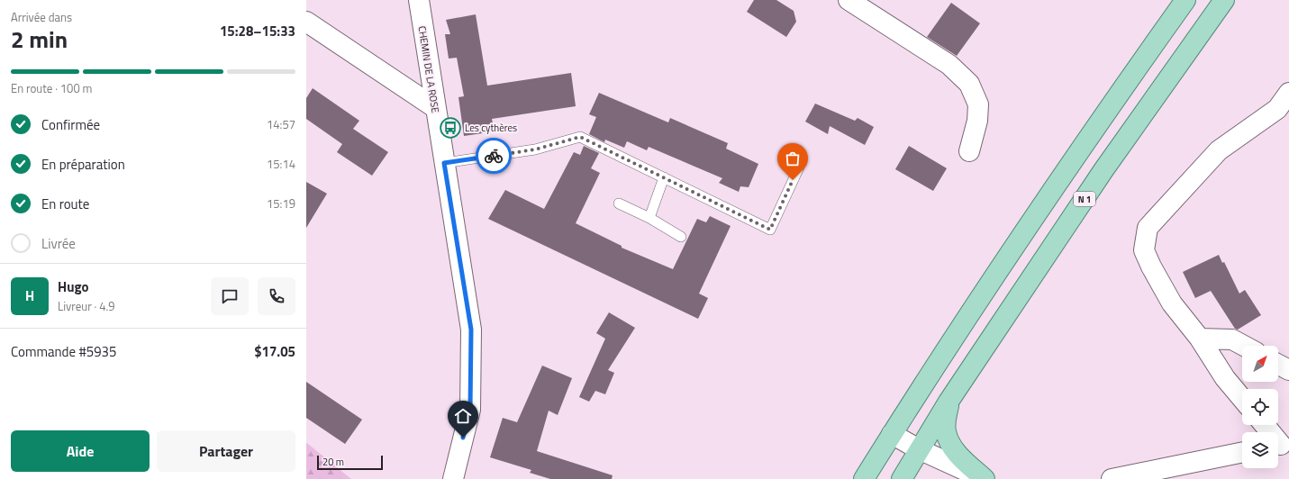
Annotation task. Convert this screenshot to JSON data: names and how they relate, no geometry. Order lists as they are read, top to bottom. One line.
{"streets":{"main road":["N 1"],"street":["CHEMIN DE LA ROSE"]},"places":{"bus stop":["Les cythères"]},"scale_bar":"20 m","north":"top right","page":{"heading":["2 min","Arrivée dans","15:28–15:33"],"panel":["Hugo","Livreur · 4.9","Commande #5935","$17.05"],"bar":"En route · 100 m","list":[["Confirmée","14:57"],["En préparation","15:14"],["En route","15:19"],"Livrée"],"round":"H","buttons":["Aide","Partager"],"scale":"20 m"}}
